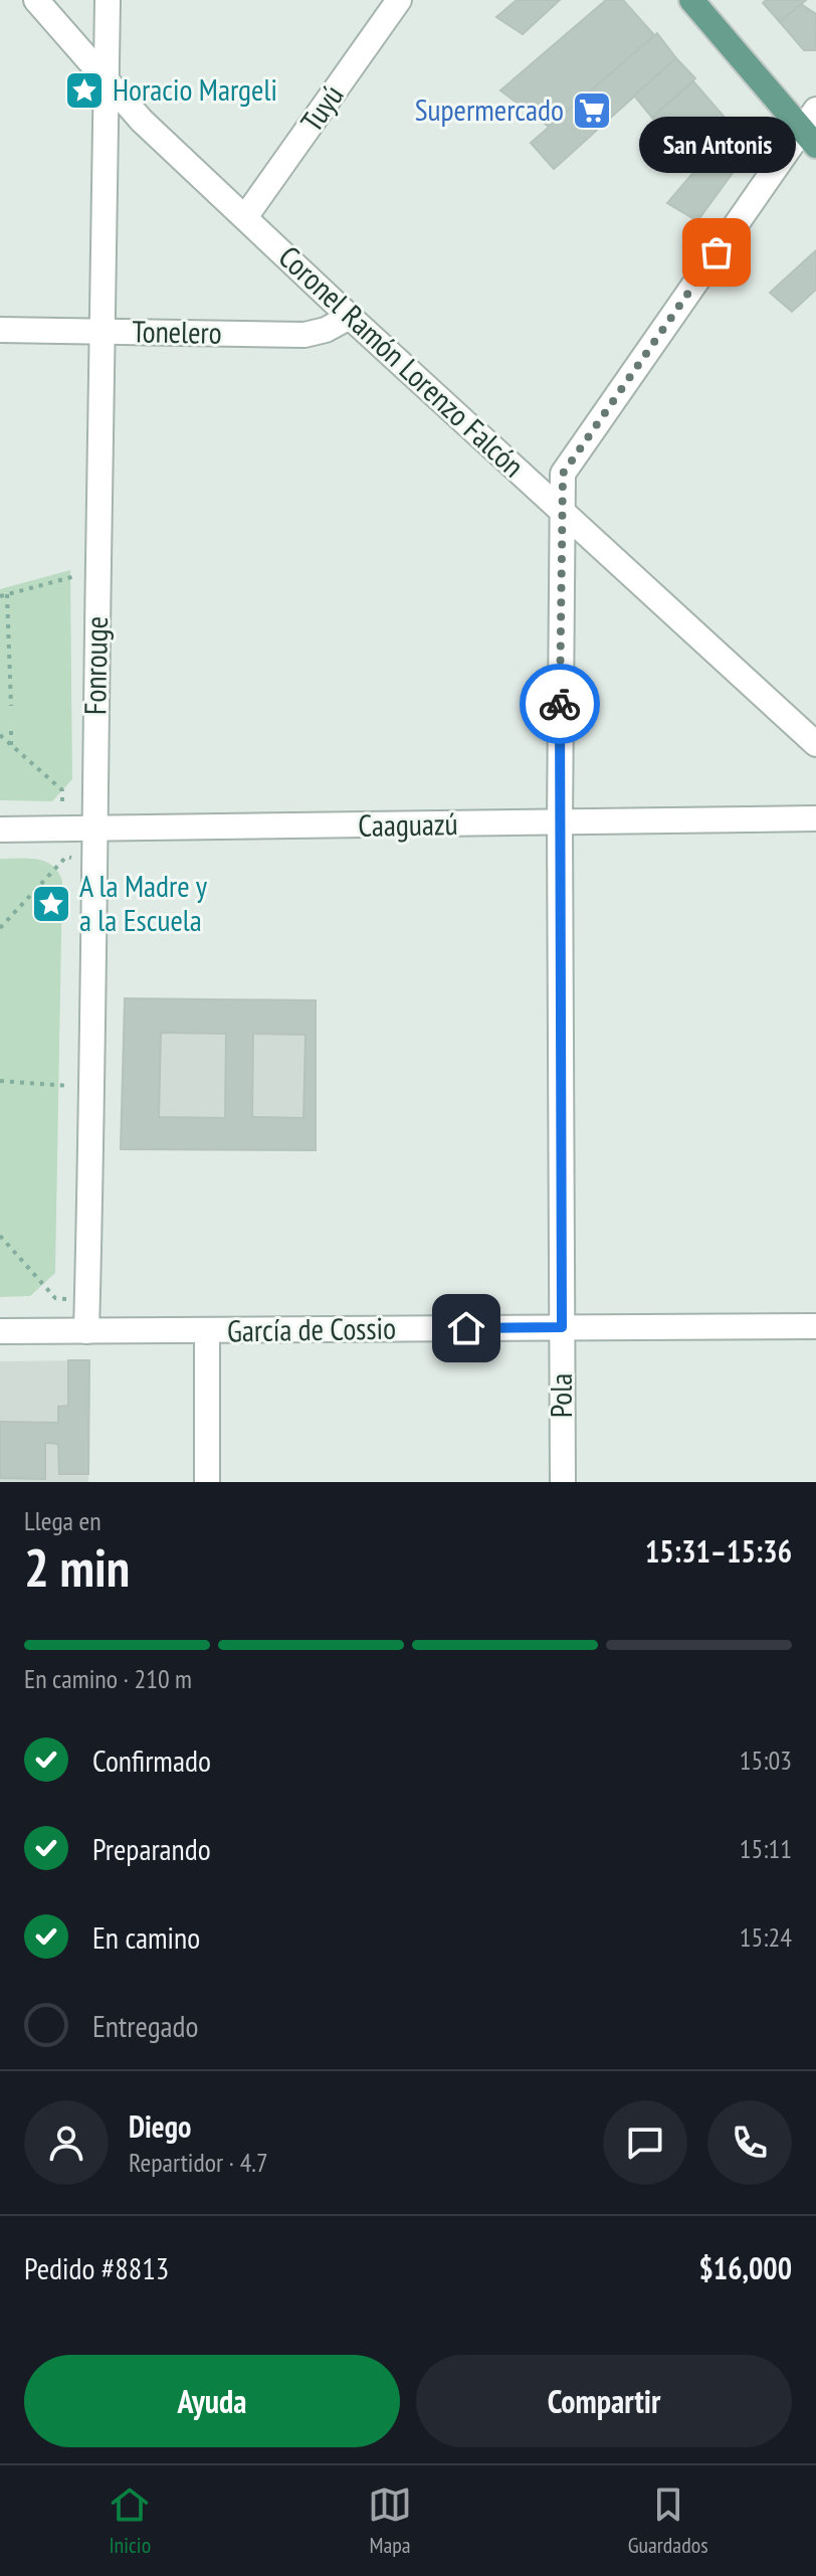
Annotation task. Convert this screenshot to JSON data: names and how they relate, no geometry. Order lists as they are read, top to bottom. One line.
{"streets":{"street":["Tuyú","Tonelero","Coronel Ramón Lorenzo Falcón","Fonrouge","Caaguazú","García de Cossio","Pola"]},"crossings":[["Tuyú","Coronel Ramón Lorenzo Falcón"],["Tonelero","Coronel Ramón Lorenzo Falcón"],["Tonelero","Fonrouge"],["Coronel Ramón Lorenzo Falcón","Fonrouge"],["Coronel Ramón Lorenzo Falcón","Pola"],["Fonrouge","Caaguazú"],["Fonrouge","García de Cossio"],["Caaguazú","Pola"],["García de Cossio","Pola"]],"places":{"place":["Horacio Margeli","A la Madre y a la Escuela"],"supermarket":["Supermercado"],"other":["San Antonis"]},"page":{"bubble":"San Antonis","heading":["2 min","Llega en","15:31–15:36"],"panel":["Diego","Repartidor · 4.7","Pedido #8813","$16,000"],"bar":"En camino · 210 m","list":[["Confirmado","15:03"],["Preparando","15:11"],["En camino","15:24"],"Entregado"],"buttons":["Ayuda","Compartir"],"tabs":["Inicio","Mapa","Guardados"]}}
